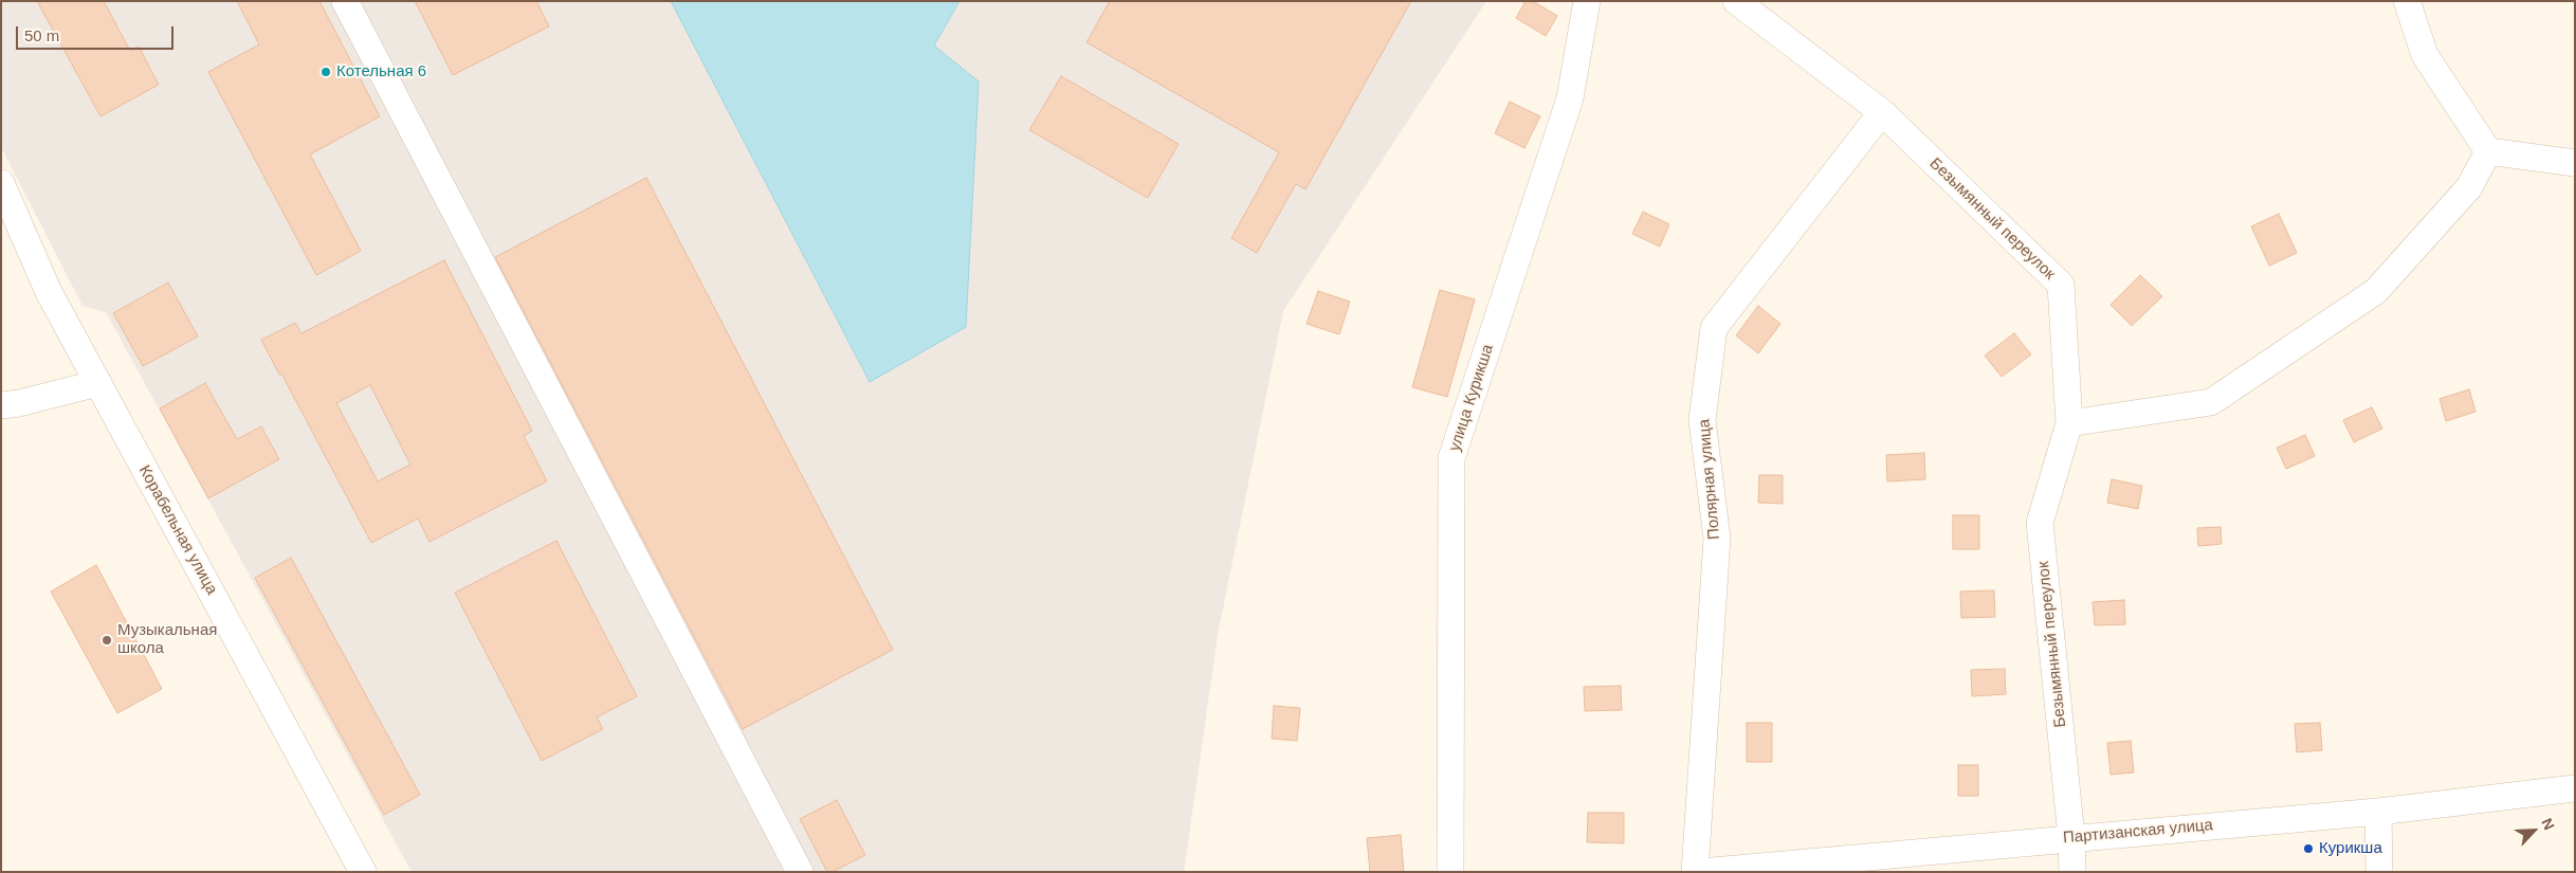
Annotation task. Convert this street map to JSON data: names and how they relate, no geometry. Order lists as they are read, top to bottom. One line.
{"streets":{"street":["Безымянный переулок","улица Курикша","Полярная улица","Корабельная улица","Партизанская улица"]},"crossings":[["Безымянный переулок","Полярная улица"],["Безымянный переулок","Партизанская улица"]],"places":["Котельная 6","Музыкальная школа","Курикша"],"scale_bar":"50 m","north":"top right"}
